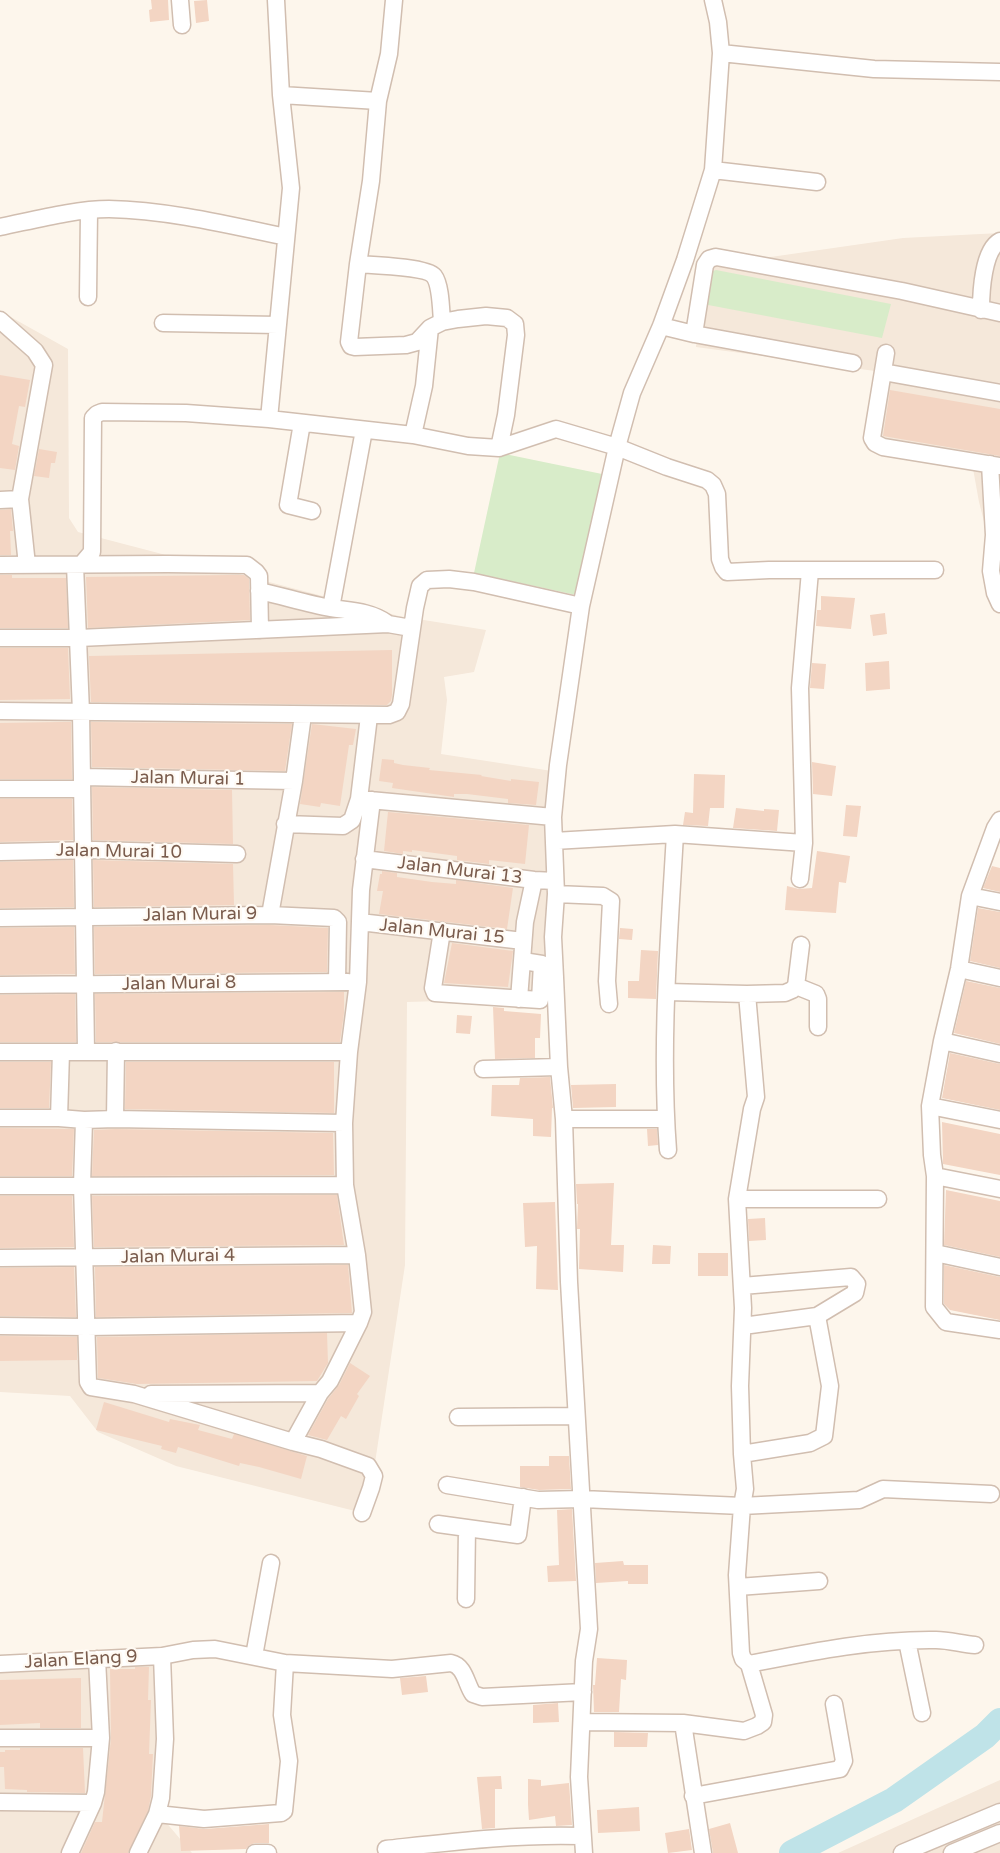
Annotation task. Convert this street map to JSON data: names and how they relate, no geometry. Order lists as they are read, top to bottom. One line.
{"streets":{"street":["Jalan Murai 1","Jalan Murai 10","Jalan Murai 13","Jalan Murai 9","Jalan Murai 15","Jalan Murai 8","Jalan Murai 4","Jalan Elang 9"]},"crossings":[["Jalan Murai 9","Jalan Murai 8"]]}
